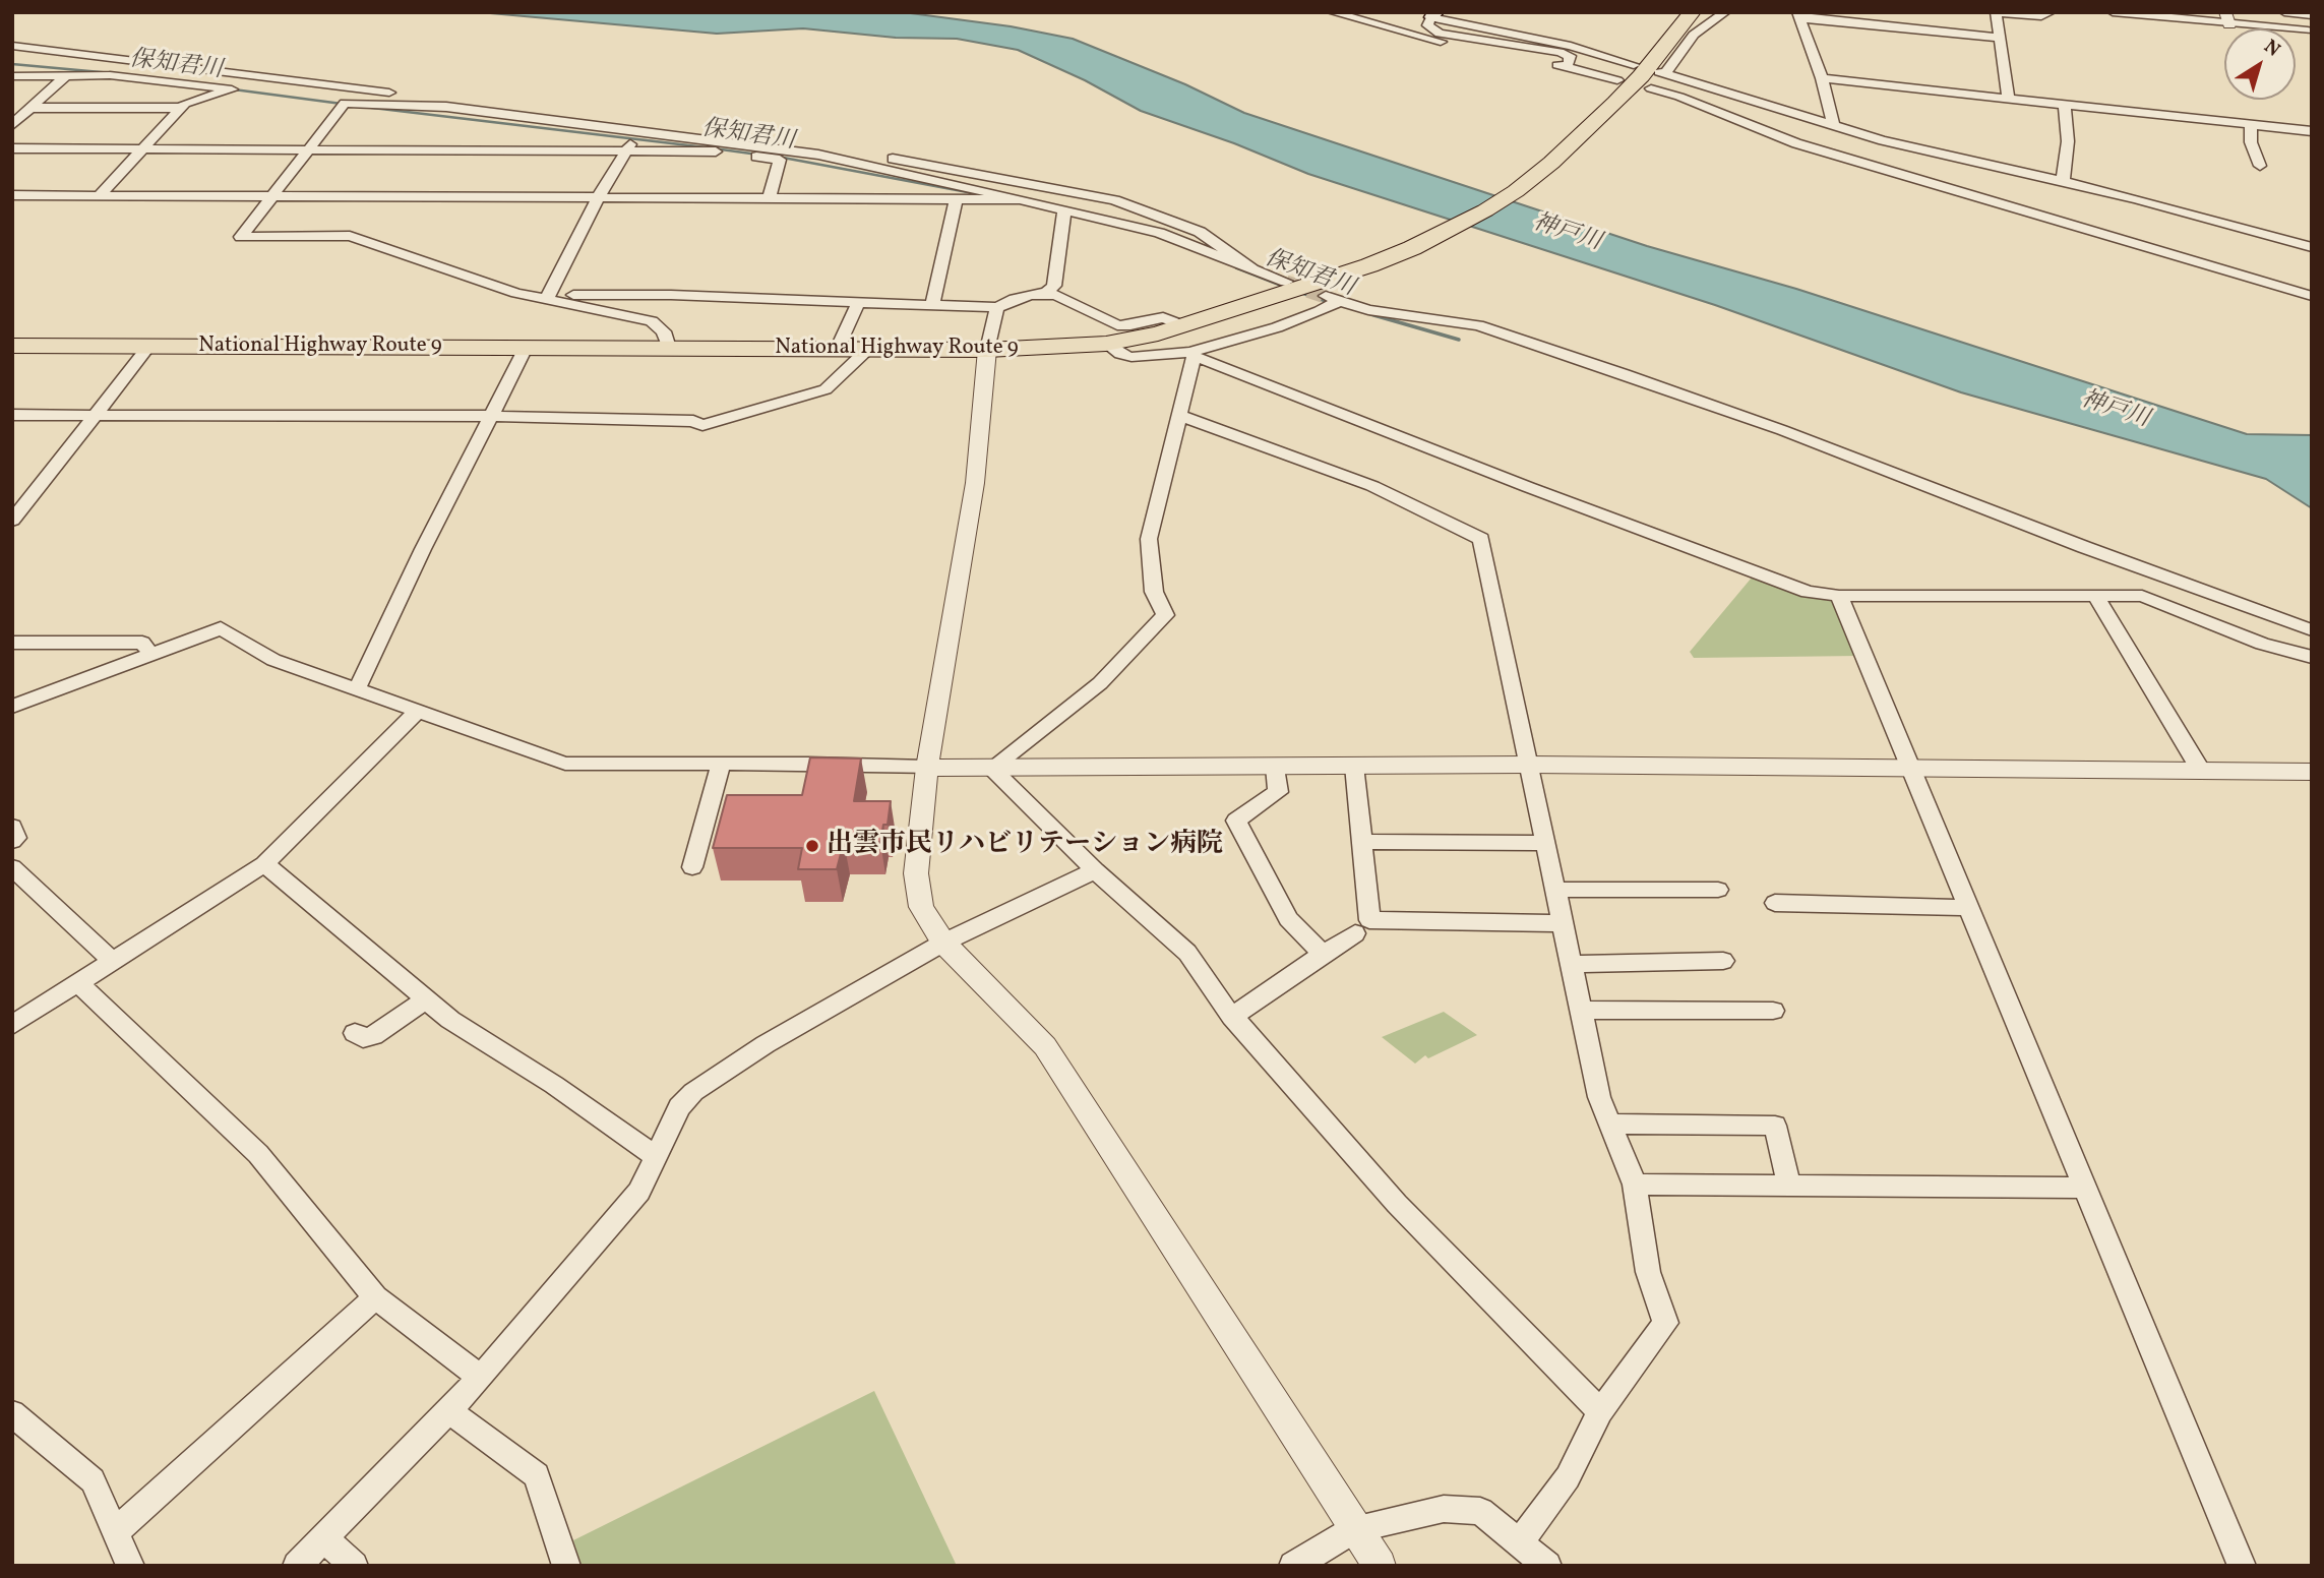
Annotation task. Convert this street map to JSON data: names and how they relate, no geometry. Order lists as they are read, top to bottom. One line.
{"streets":{"highway":["National Highway Route 9"]},"water":["保知君川","神戸川"],"places":["出雲市民リハビリテーション病院"],"north":"top right"}
